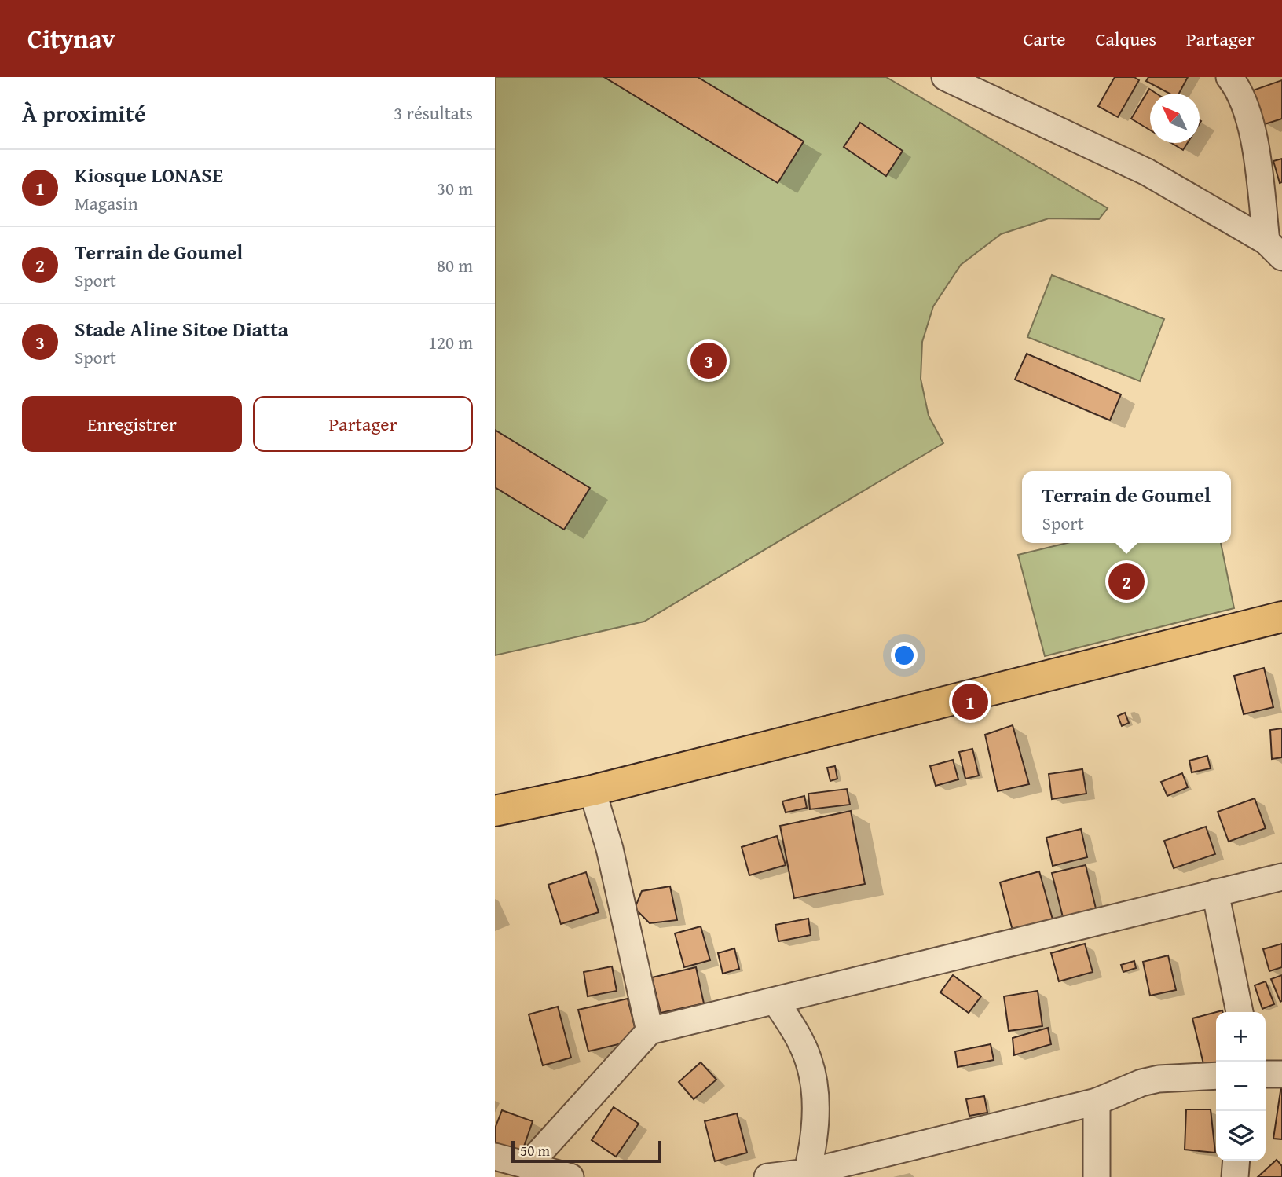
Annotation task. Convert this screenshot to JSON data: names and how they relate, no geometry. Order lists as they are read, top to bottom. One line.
{"scale_bar":"50 m","north":"top left","page":{"header":"Citynav","nav":["Carte","Calques","Partager"],"heading":["À proximité","3 résultats"],"list":[{"mark":"1","name":"Kiosque LONASE","note":"Magasin","value":"30 m"},{"mark":"2","name":"Terrain de Goumel","note":"Sport","value":"80 m"},{"mark":"3","name":"Stade Aline Sitoe Diatta","note":"Sport","value":"120 m"}],"pins":["3","2","1"],"buttons":["Enregistrer","Partager"],"popup":["Terrain de Goumel","Sport"],"map_buttons":["+","−"],"scale":"50 m"}}
